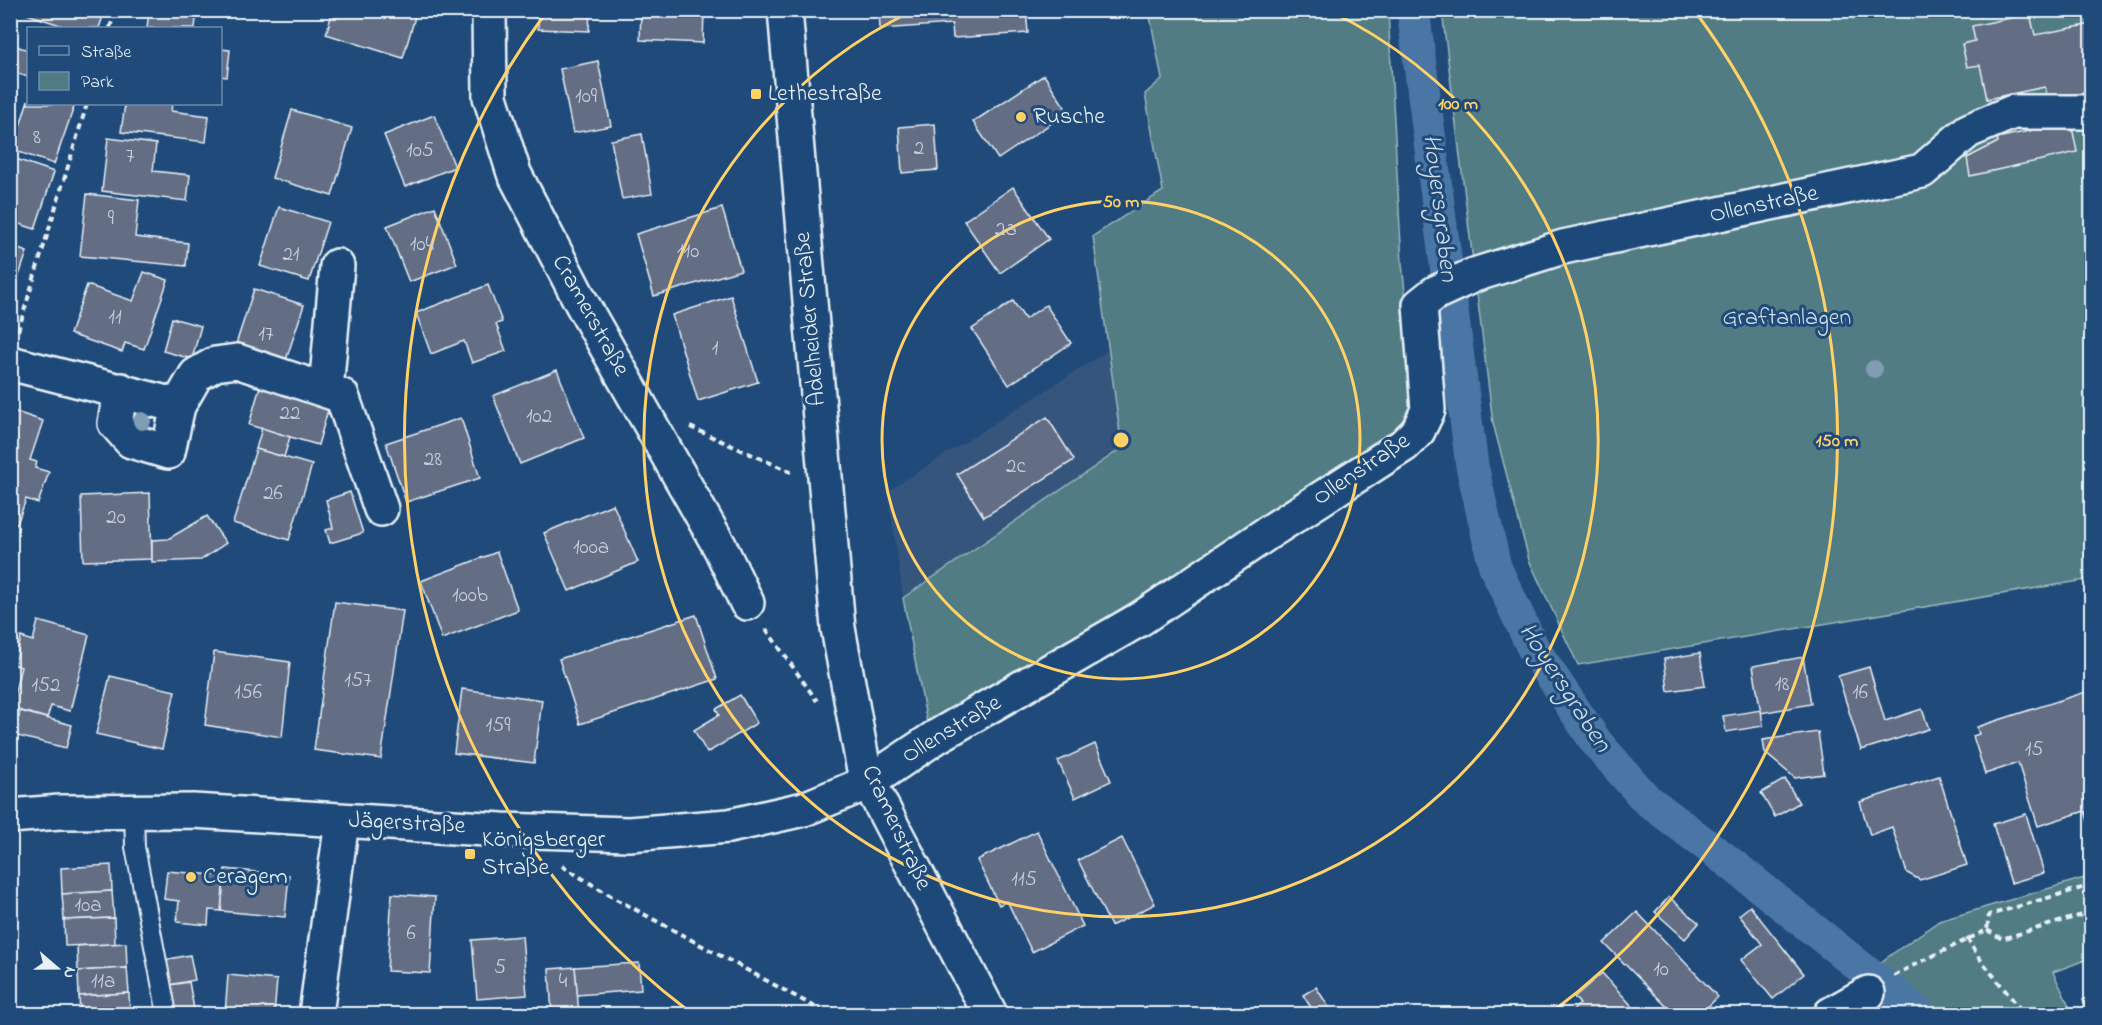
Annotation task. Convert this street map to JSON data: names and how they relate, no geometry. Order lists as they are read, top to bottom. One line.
{"streets":{"street":["Ollenstraße","Cramerstraße","Adelheider Straße","Jägerstraße"]},"crossings":[["Ollenstraße","Cramerstraße"],["Ollenstraße","Jägerstraße"],["Cramerstraße","Adelheider Straße"],["Cramerstraße","Jägerstraße"]],"water":["Hoyersgraben"],"parks":["Graftanlagen"],"places":{"transit":["Lethestraße","Königsberger Straße"],"other":["Rusche","Ceragem"]},"house_numbers":["109","8","2","105","7","9","2a","104","110","21","11","17","1","22","102","28","2c","26","20","100a","100b","157","18","152","156","16","159","15","115","10a","6","5","10","11a","4"],"legend":["Straße","Park"],"north":"right","rings":["100 m","50 m","150 m"]}
